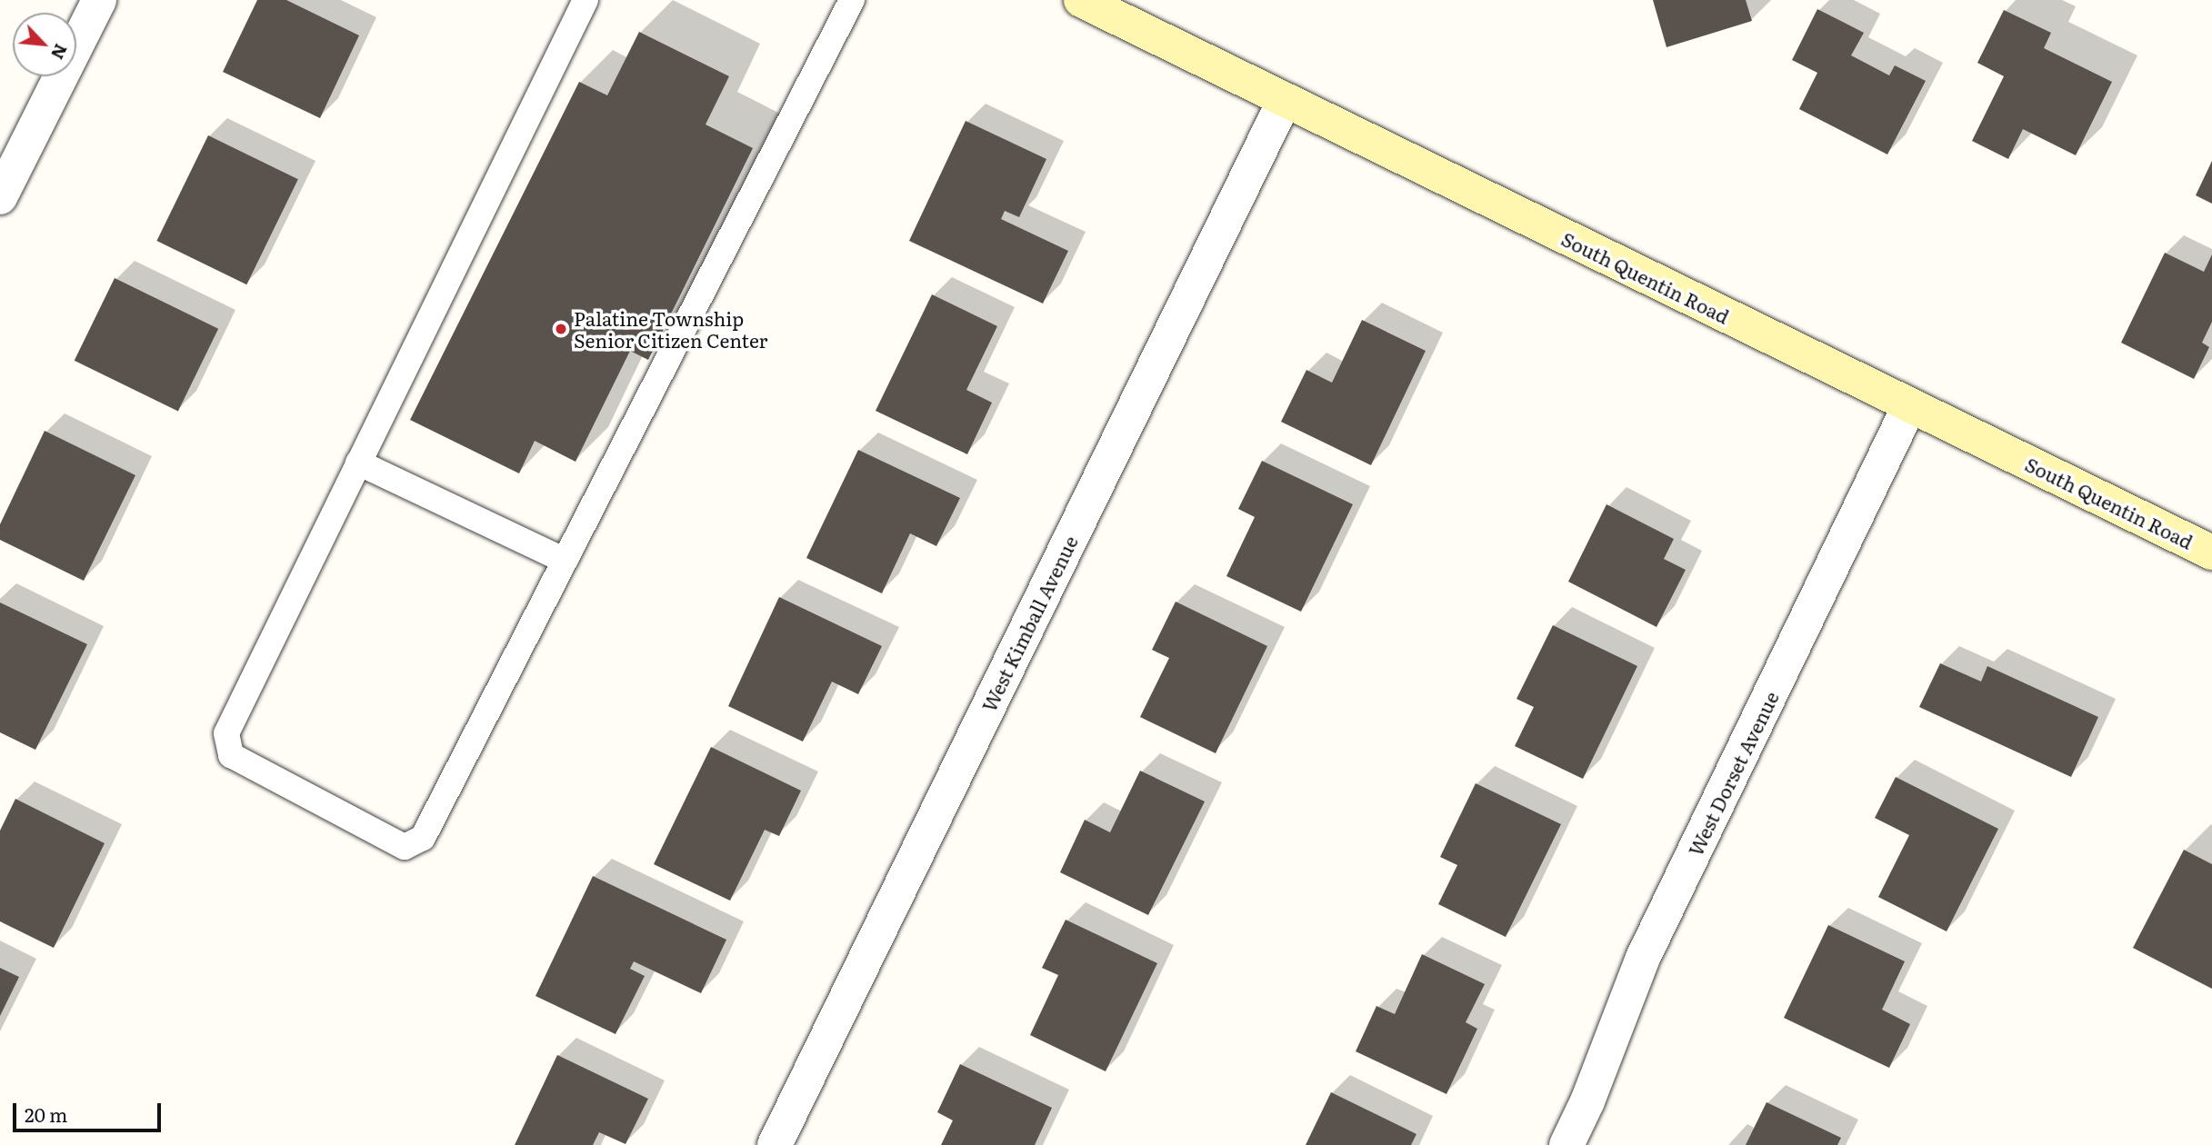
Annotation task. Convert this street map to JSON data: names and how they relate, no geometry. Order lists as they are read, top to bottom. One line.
{"streets":{"main road":["South Quentin Road"],"street":["West Kimball Avenue","West Dorset Avenue"]},"crossings":[["South Quentin Road","West Kimball Avenue"],["South Quentin Road","West Dorset Avenue"]],"places":["Palatine Township Senior Citizen Center"],"scale_bar":"20 m","north":"bottom right"}
